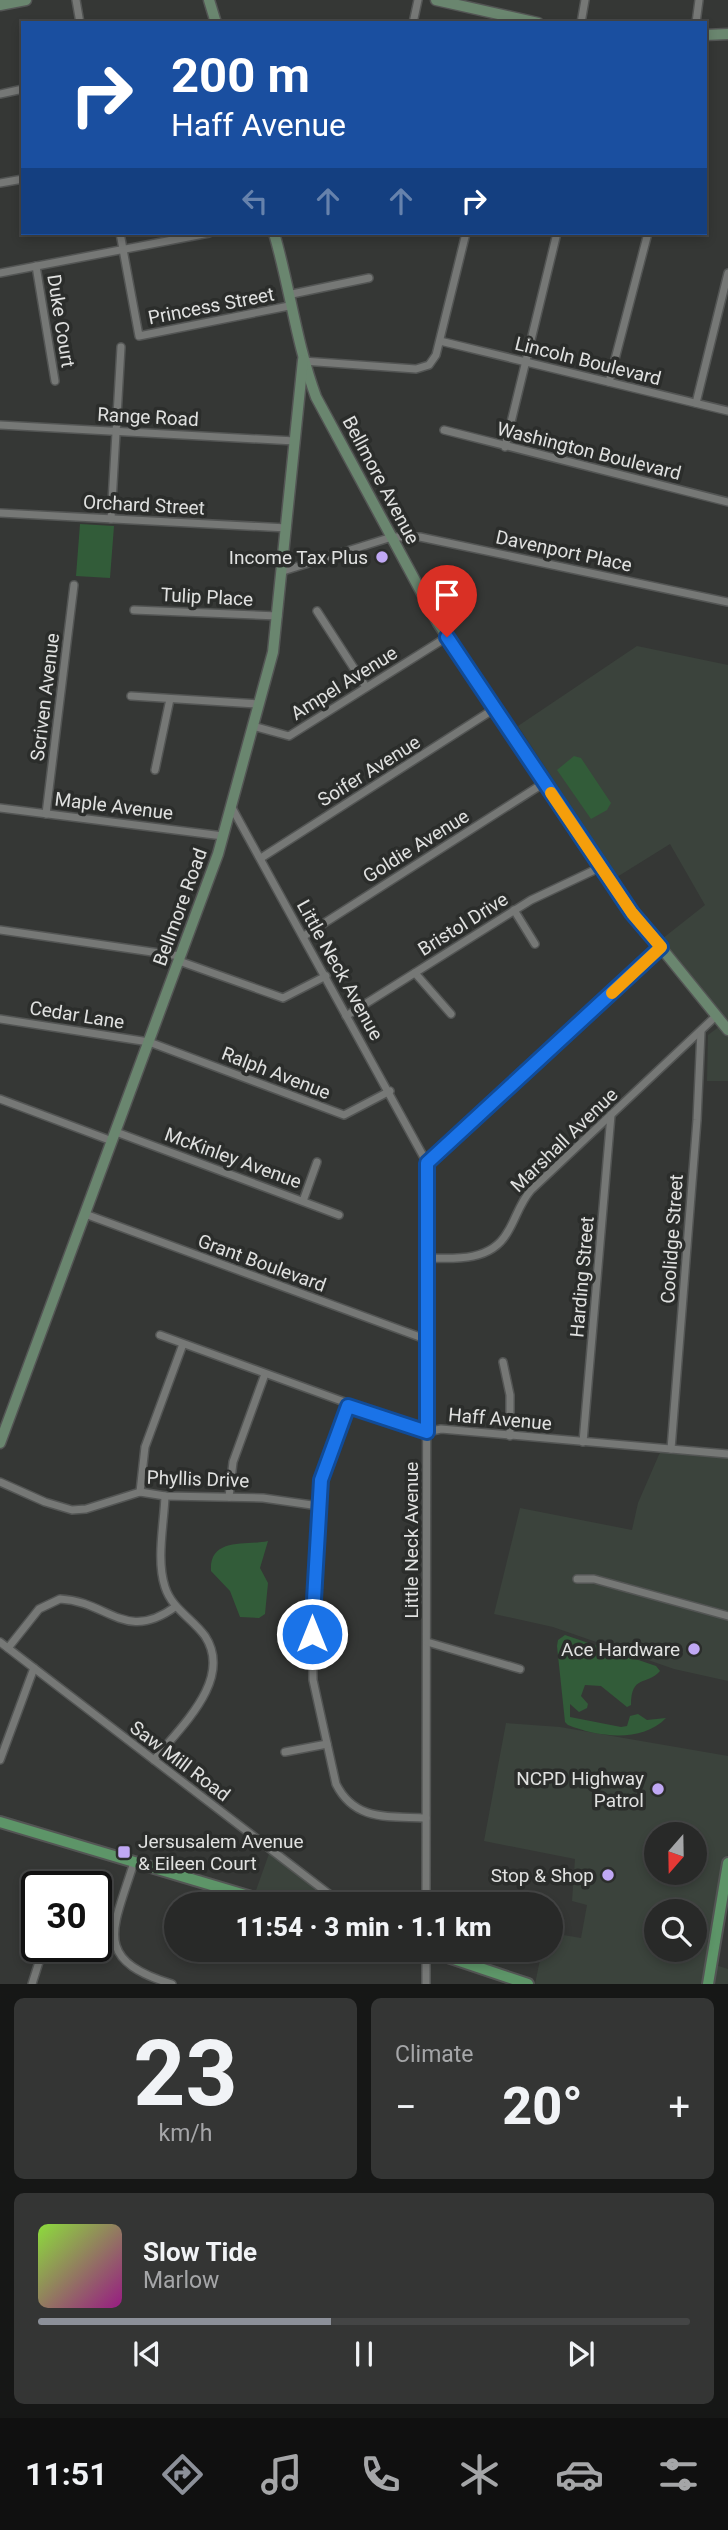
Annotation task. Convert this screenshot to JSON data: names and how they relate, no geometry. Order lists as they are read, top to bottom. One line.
{"streets":{"main road":["Bellmore Avenue","Bellmore Road"],"street":["Princess Street","Duke Court","Lincoln Boulevard","Range Road","Washington Boulevard","Orchard Street","Davenport Place","Tulip Place","Ampel Avenue","Scriven Avenue","Soifer Avenue","Maple Avenue","Goldie Avenue","Bristol Drive","Little Neck Avenue","Cedar Lane","Ralph Avenue","Marshall Avenue","McKinley Avenue","Coolidge Street","Grant Boulevard","Harding Street","Haff Avenue","Phyllis Drive","Saw Mill Road"]},"crossings":[["Princess Street","Bellmore Avenue"],["Range Road","Bellmore Road"],["Bellmore Avenue","Davenport Place"],["Bellmore Avenue","Ampel Avenue"],["Bellmore Avenue","Soifer Avenue"],["Bellmore Avenue","Goldie Avenue"],["Bellmore Avenue","Bellmore Road"],["Bellmore Avenue","Bristol Drive"],["Bellmore Avenue","Marshall Avenue"],["Orchard Street","Bellmore Road"],["Davenport Place","Bellmore Road"],["Tulip Place","Bellmore Road"],["Ampel Avenue","Bellmore Road"],["Scriven Avenue","Maple Avenue"],["Soifer Avenue","Little Neck Avenue"],["Maple Avenue","Bellmore Road"],["Goldie Avenue","Little Neck Avenue"],["Bellmore Road","Little Neck Avenue"],["Bellmore Road","Cedar Lane"],["Bellmore Road","Ralph Avenue"],["Bellmore Road","McKinley Avenue"],["Bellmore Road","Grant Boulevard"],["Bristol Drive","Little Neck Avenue"],["Little Neck Avenue","Ralph Avenue"],["Little Neck Avenue","Marshall Avenue"],["Little Neck Avenue","Grant Boulevard"],["Little Neck Avenue","Haff Avenue"],["Cedar Lane","Ralph Avenue"],["Marshall Avenue","Coolidge Street"],["Marshall Avenue","Harding Street"],["Coolidge Street","Haff Avenue"],["Harding Street","Haff Avenue"]],"places":{"other":["Income Tax Plus","Ace Hardware","NCPD Highway Patrol","Stop & Shop"],"transit":["Jersusalem Avenue & Eileen Court"]},"north":"bottom","page":{"turn":["200 m","Haff Avenue"],"limit":"30","trip":"11:54 · 3 min · 1.1 km","tile":[["23","km/h"],"Climate"],"heat":["−","20°","+"],"song":["Slow Tide","Marlow"],"tabs":"11:51"}}
